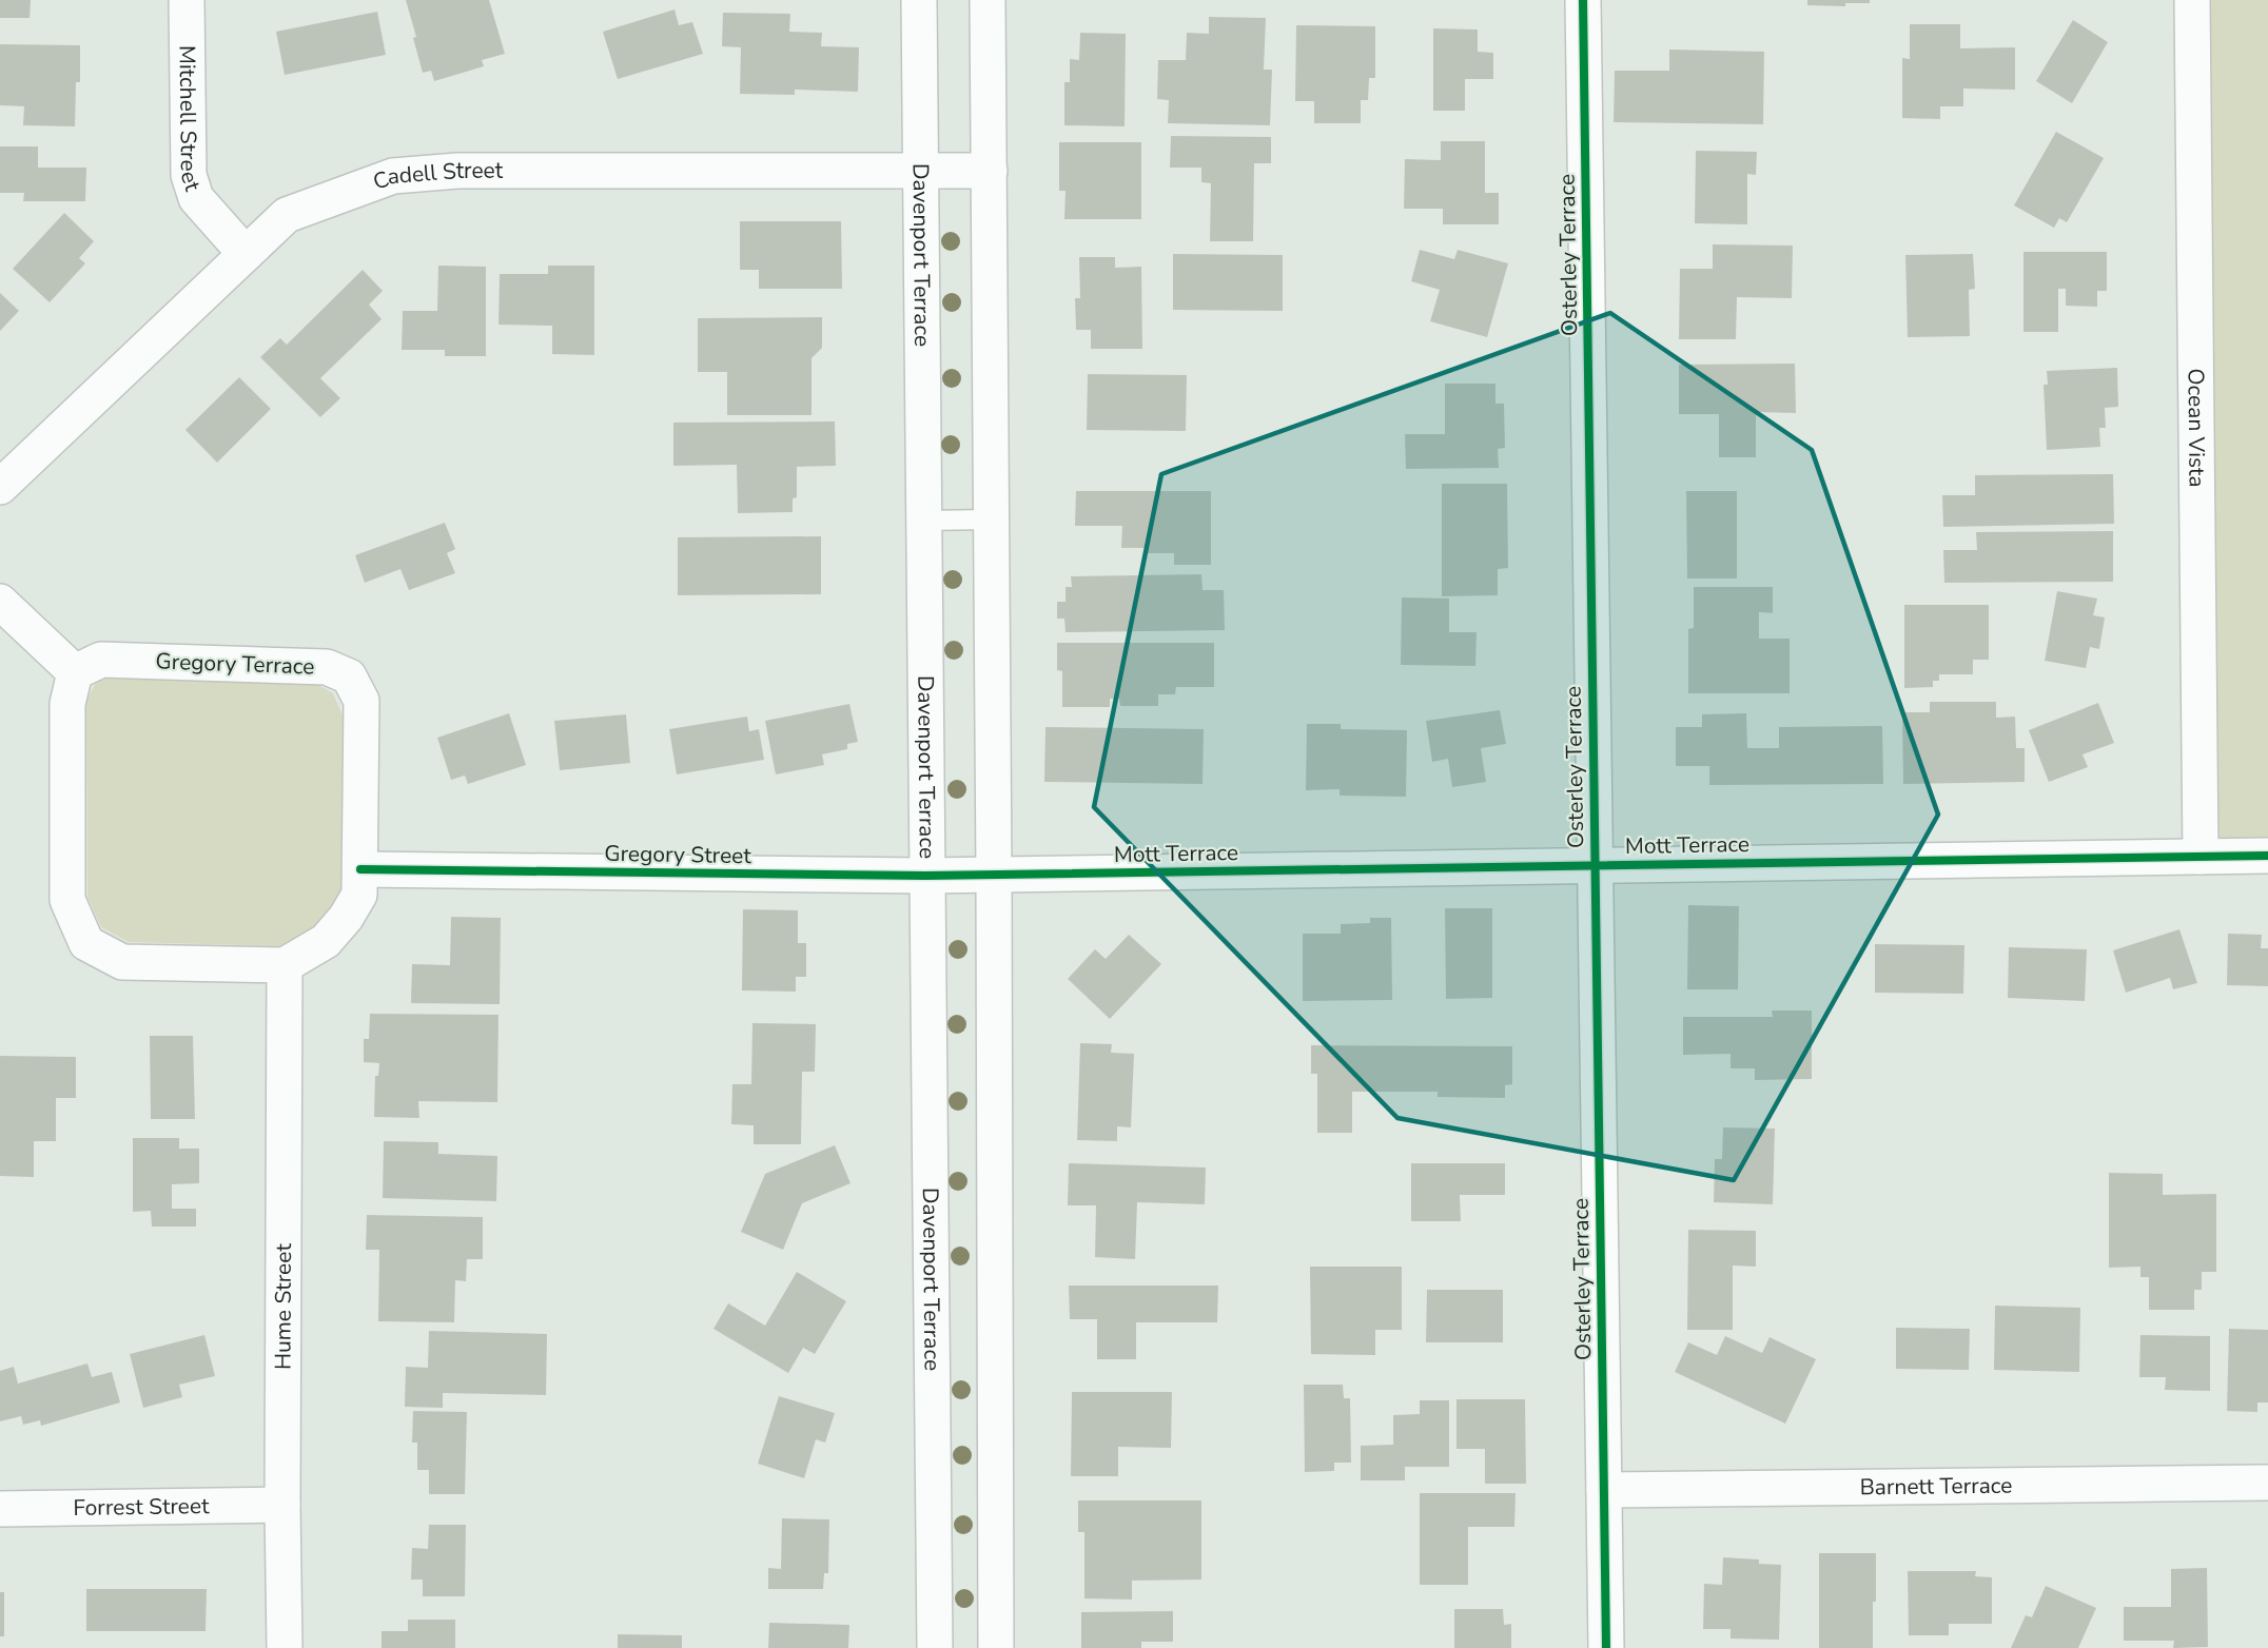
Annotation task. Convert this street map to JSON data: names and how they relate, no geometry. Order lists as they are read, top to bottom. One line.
{"streets":{"street":["Mitchell Street","Cadell Street","Davenport Terrace","Osterley Terrace","Ocean Vista","Gregory Terrace","Mott Terrace","Gregory Street","Hume Street","Barnett Terrace","Forrest Street"]},"crossings":[["Mitchell Street","Cadell Street"],["Cadell Street","Davenport Terrace"],["Davenport Terrace","Gregory Street"],["Osterley Terrace","Mott Terrace"],["Osterley Terrace","Barnett Terrace"],["Ocean Vista","Mott Terrace"],["Gregory Terrace","Gregory Street"],["Gregory Terrace","Hume Street"],["Mott Terrace","Gregory Street"],["Hume Street","Forrest Street"]]}
